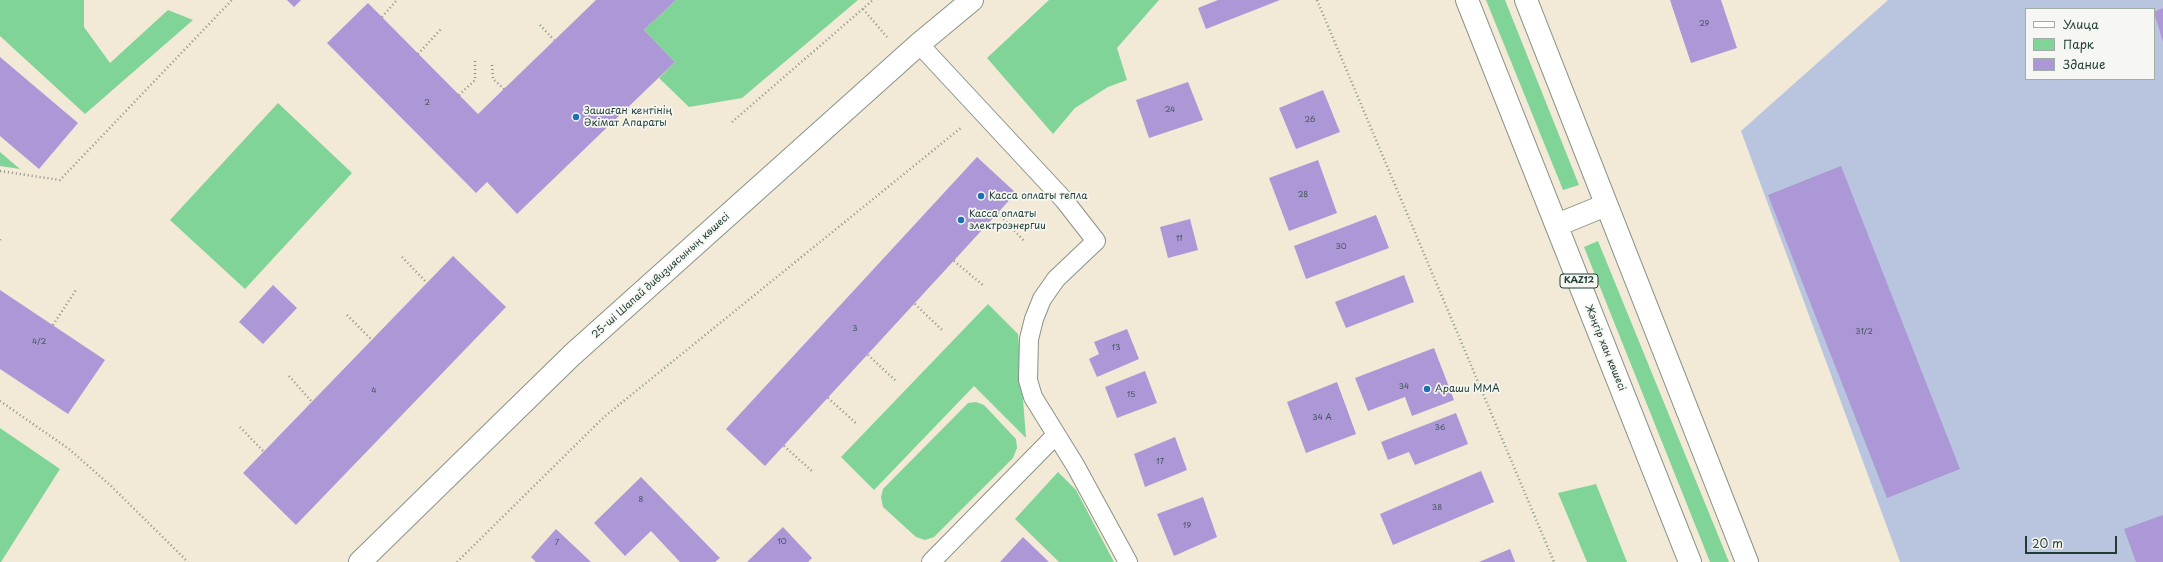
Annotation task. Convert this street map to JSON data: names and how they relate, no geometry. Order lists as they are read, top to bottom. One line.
{"streets":{"main road":["25-ші Шапай дивизиясының көшесі","KAZ12","Жәңгір хан көшесі"]},"places":["Зашаған кентінің Әкімат Апараты","Касса оплаты тепла","Касса оплаты электроэнергии","Араши ММА"],"house_numbers":["29","2","24","26","28","11","30","3","31/2","4/2","13","34","4","15","34 А","36","17","8","38","19","10","7"],"legend":["Улица","Парк","Здание"],"scale_bar":"20 m"}
